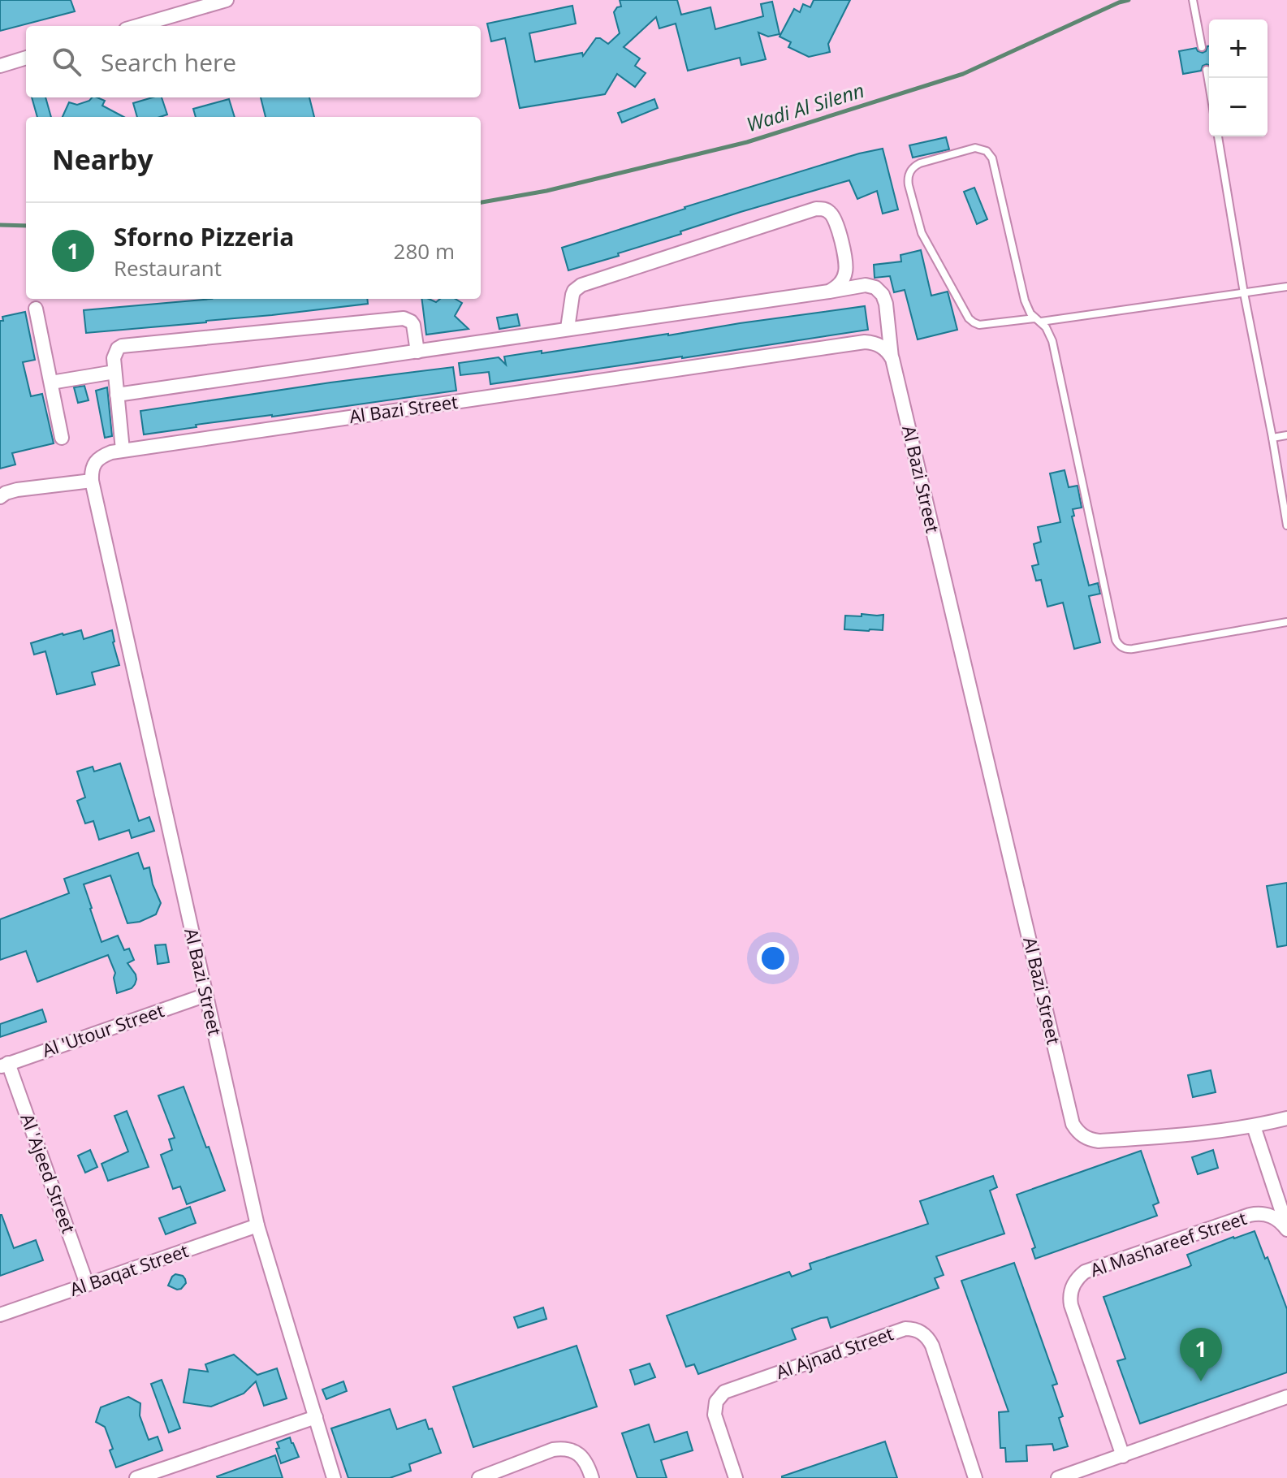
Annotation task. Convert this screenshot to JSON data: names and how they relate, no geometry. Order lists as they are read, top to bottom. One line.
{"streets":{"street":["Al Bazi Street","Al 'Utour Street","Al 'Ajeed Street","Al Mashareef Street","Al Baqat Street","Al Ajnad Street"]},"crossings":[["Al Bazi Street","Al 'Utour Street"],["Al Bazi Street","Al Baqat Street"],["Al 'Utour Street","Al 'Ajeed Street"],["Al 'Ajeed Street","Al Baqat Street"]],"water":["Wadi Al Silenn"],"page":{"map_buttons":["+","−"],"search":"Search here","heading":"Nearby","list":[{"mark":"1","name":"Sforno Pizzeria","note":"Restaurant","value":"280 m"}],"pins":"1"}}
